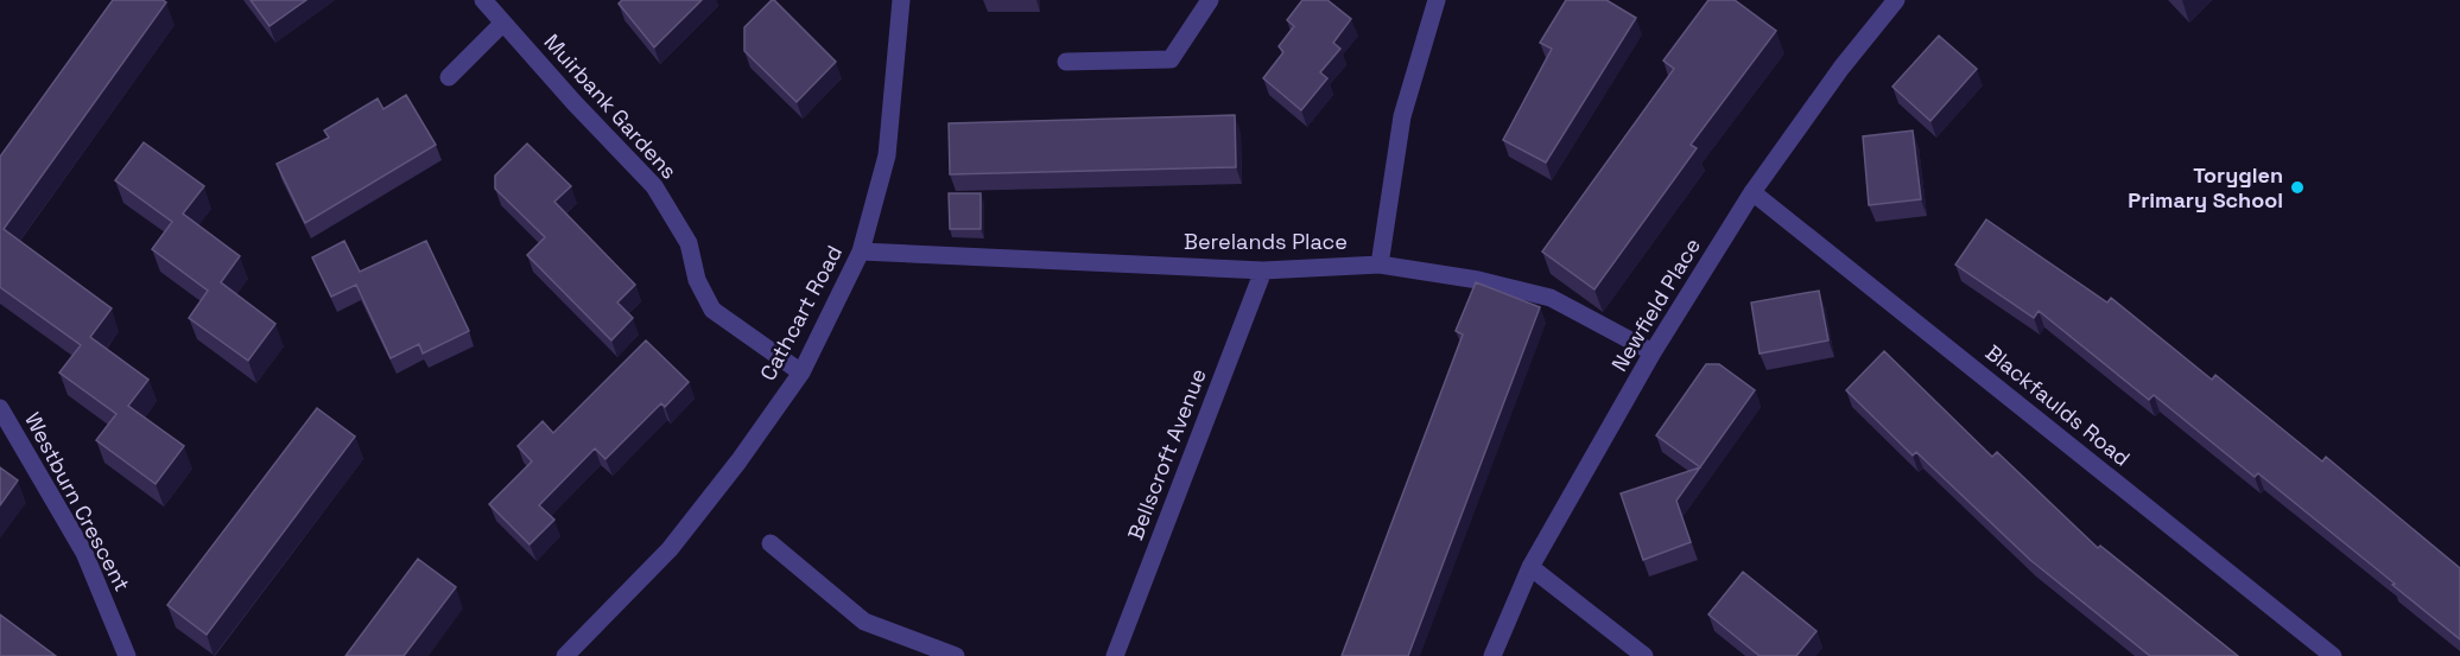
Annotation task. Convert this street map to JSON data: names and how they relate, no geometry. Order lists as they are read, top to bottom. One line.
{"streets":{"street":["Muirbank Gardens","Berelands Place","Newfield Place","Cathcart Road","Blackfaulds Road","Bellscroft Avenue","Westburn Crescent"]},"crossings":[["Muirbank Gardens","Cathcart Road"],["Berelands Place","Newfield Place"],["Berelands Place","Cathcart Road"],["Berelands Place","Bellscroft Avenue"],["Newfield Place","Blackfaulds Road"]],"places":["Toryglen Primary School"]}
